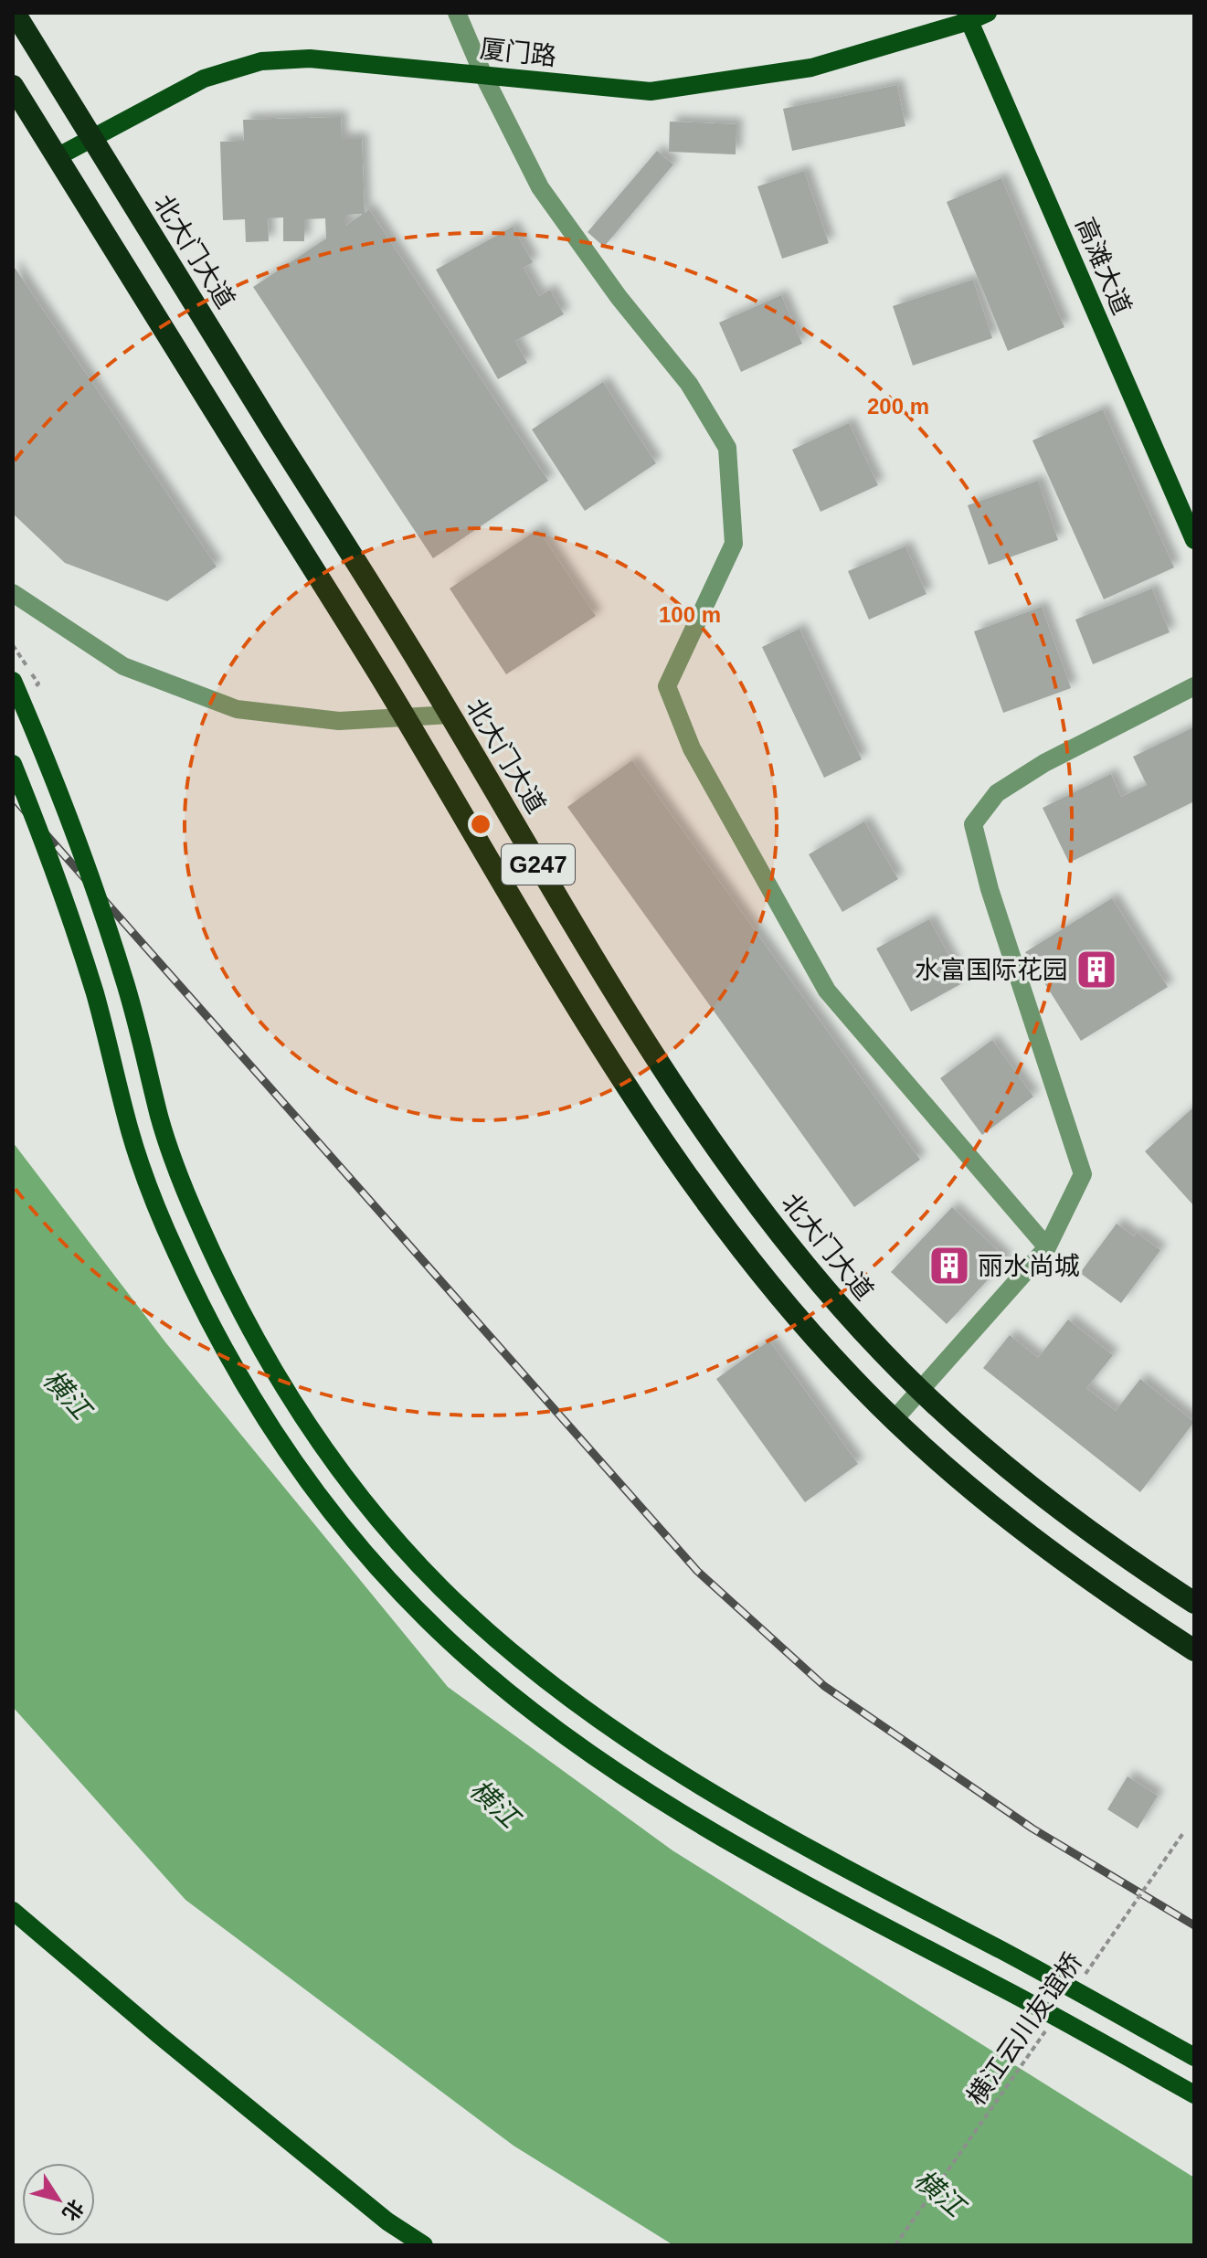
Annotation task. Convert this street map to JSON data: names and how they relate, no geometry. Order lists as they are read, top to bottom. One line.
{"streets":{"highway":["北大门大道","G247"],"main road":["厦门路","高滩大道"],"path":["横江云川友谊桥"]},"crossings":[["厦门路","北大门大道"],["厦门路","高滩大道"],["厦门路","G247"]],"water":["横江"],"places":{"building":["水富国际花园","丽水尚城"]},"north":"bottom right","rings":["200 m","100 m"]}
